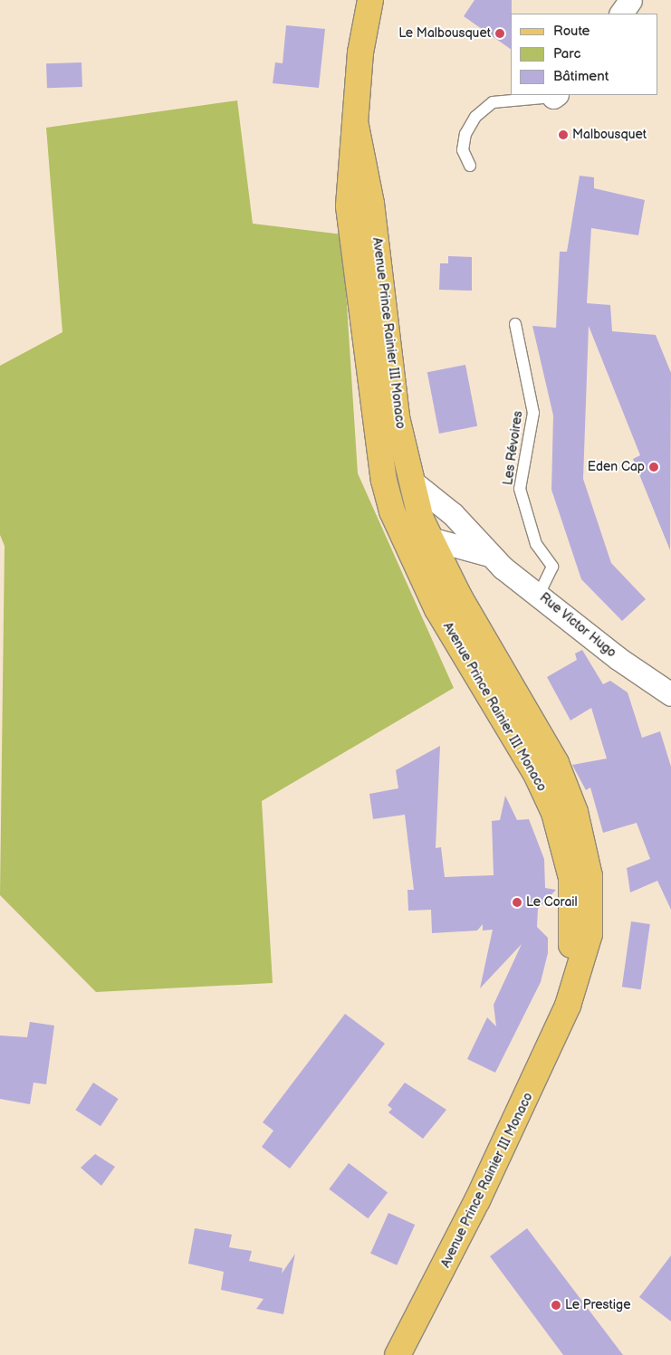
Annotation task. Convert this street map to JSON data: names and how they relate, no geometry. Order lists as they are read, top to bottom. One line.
{"streets":{"main road":["Avenue Prince Rainier III Monaco"],"street":["Rue Victor Hugo"],"lane":["Les Révoires"]},"crossings":[["Avenue Prince Rainier III Monaco","Rue Victor Hugo"],["Les Révoires","Rue Victor Hugo"]],"places":["Le Malbousquet","Malbousquet","Eden Cap","Le Corail","Le Prestige"],"legend":["Route","Parc","Bâtiment"]}
